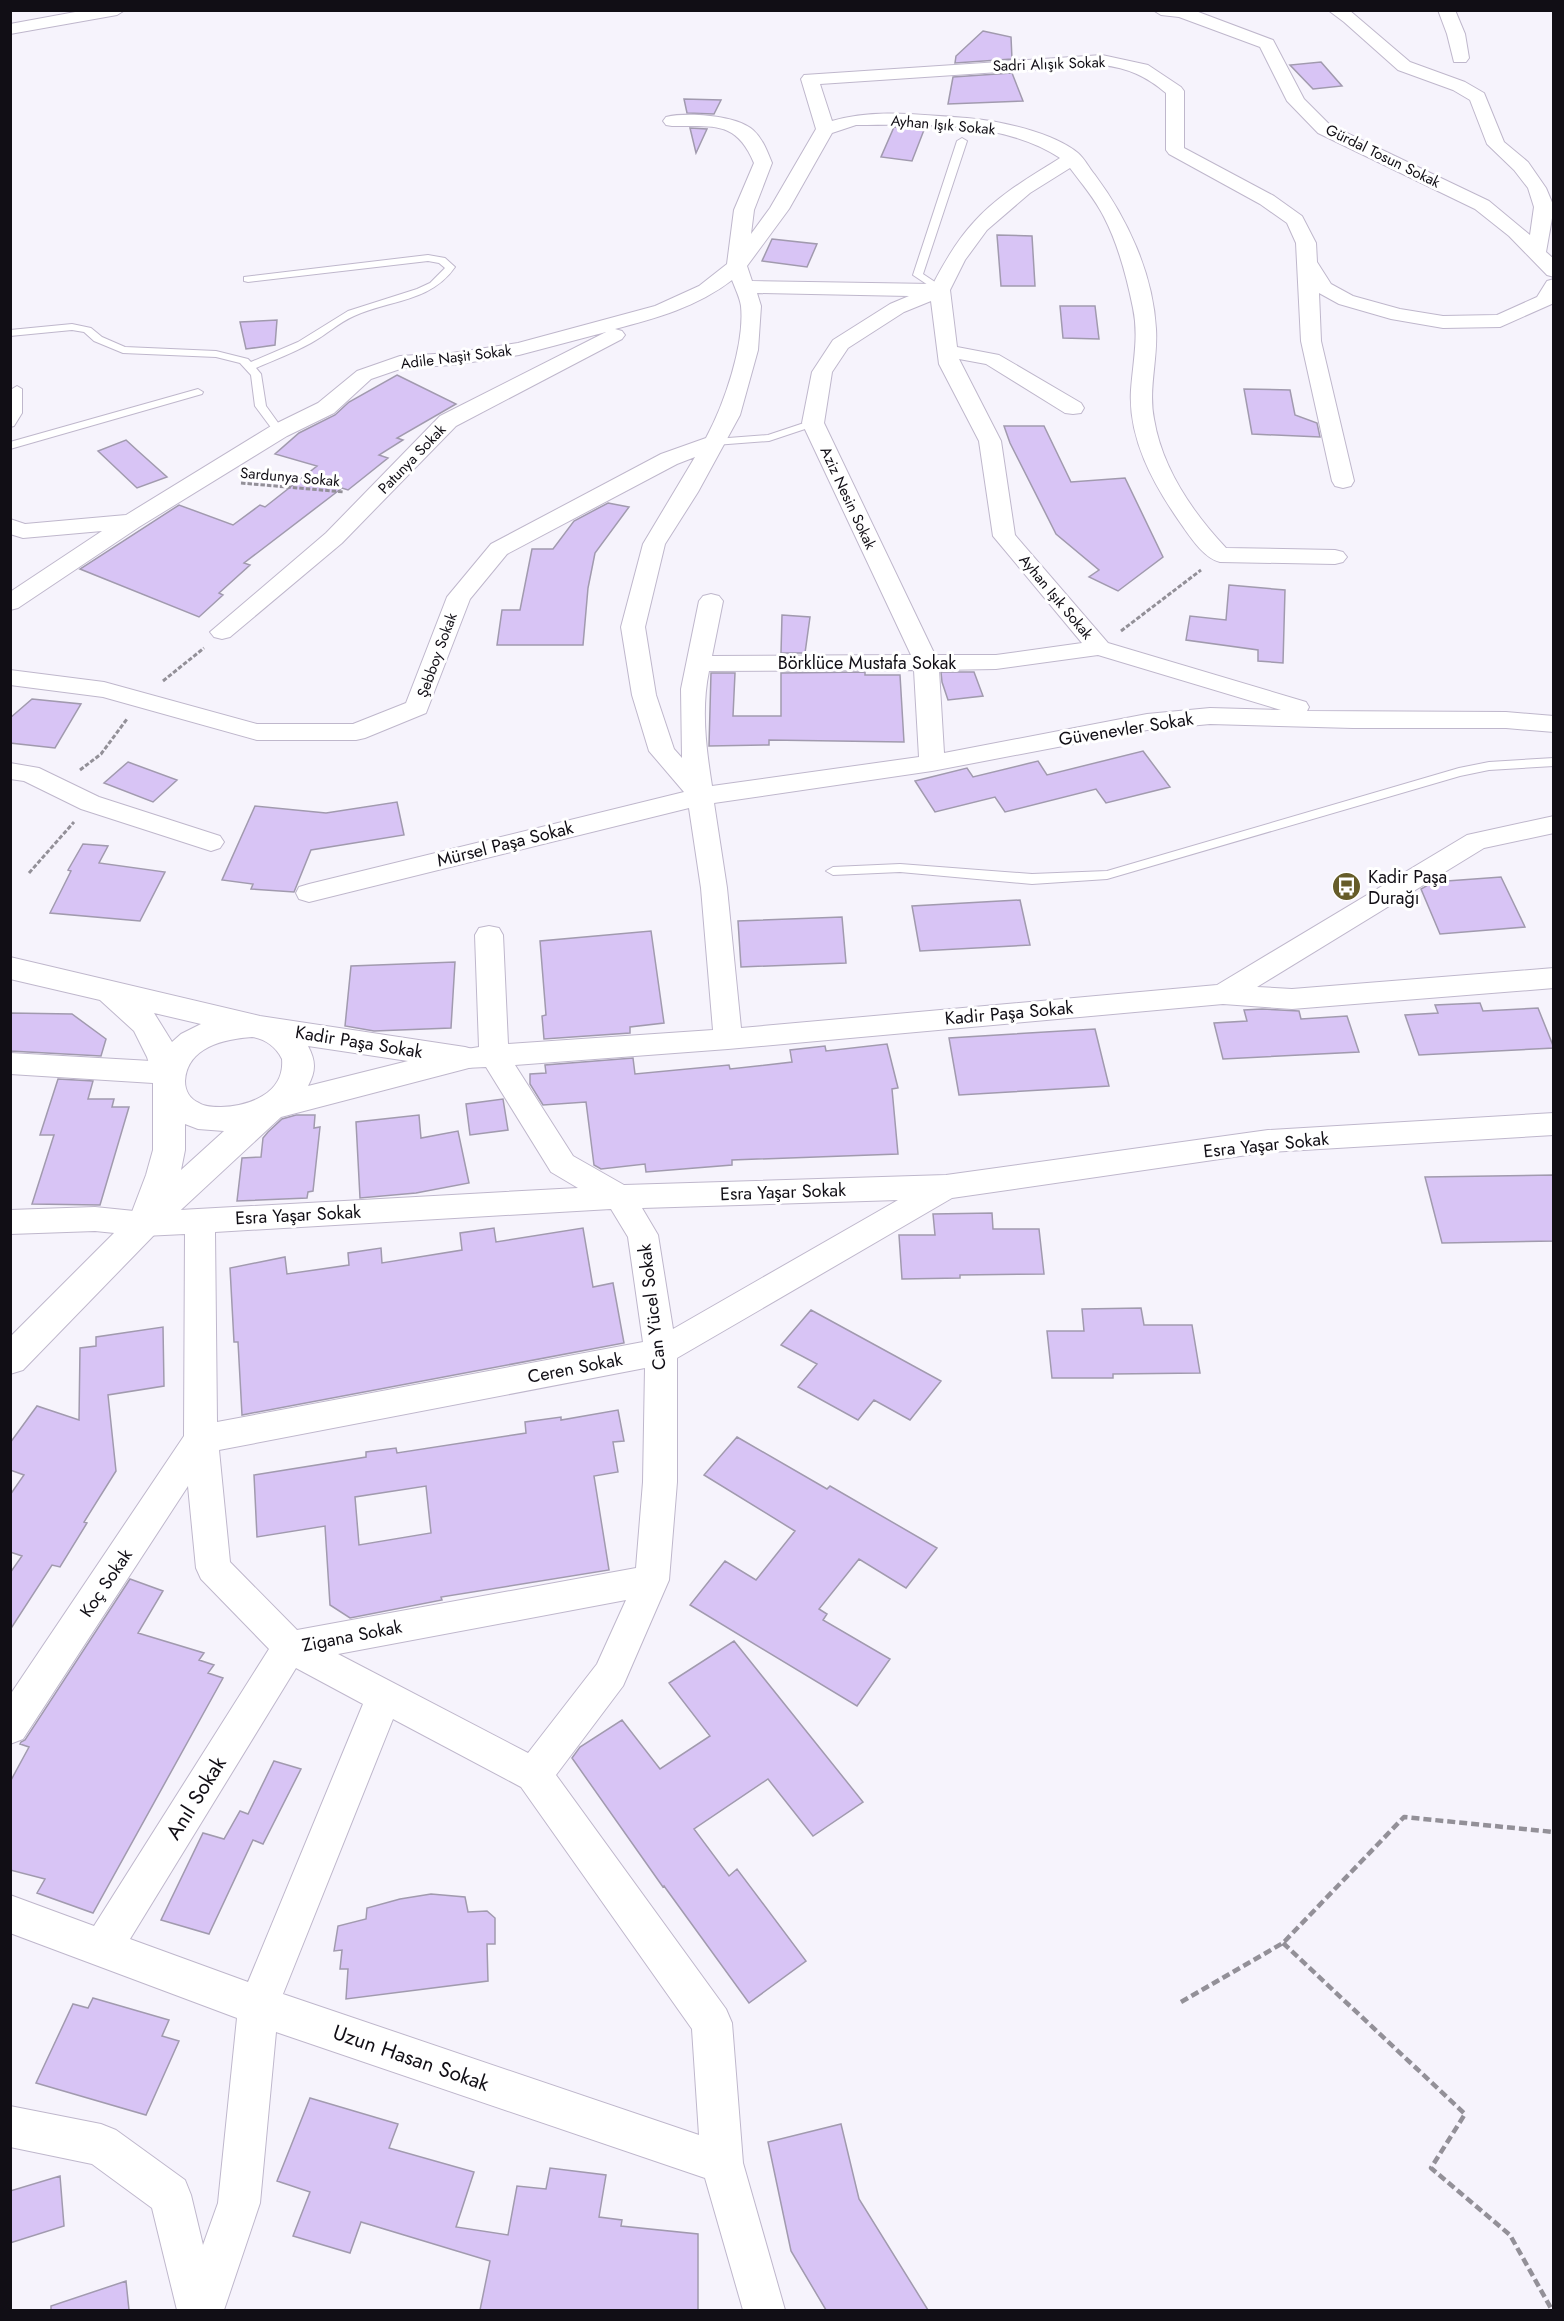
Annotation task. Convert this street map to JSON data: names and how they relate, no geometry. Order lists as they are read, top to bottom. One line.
{"streets":{"street":["Sadri Alışık Sokak","Ayhan Işık Sokak","Gürdal Tosun Sokak","Adile Naşit Sokak","Patunya Sokak","Aziz Nesin Sokak","Şebboy Sokak","Börklüce Mustafa Sokak","Güvenevler Sokak","Mürsel Paşa Sokak","Kadir Paşa Sokak","Esra Yaşar Sokak","Can Yücel Sokak","Ceren Sokak","Koç Sokak","Zigana Sokak","Anıl Sokak","Uzun Hasan Sokak"],"path":["Sardunya Sokak"]},"crossings":[["Sadri Alışık Sokak","Ayhan Işık Sokak"],["Sadri Alışık Sokak","Adile Naşit Sokak"],["Ayhan Işık Sokak","Adile Naşit Sokak"],["Ayhan Işık Sokak","Börklüce Mustafa Sokak"],["Adile Naşit Sokak","Patunya Sokak"],["Adile Naşit Sokak","Sardunya Sokak"],["Patunya Sokak","Sardunya Sokak"],["Aziz Nesin Sokak","Börklüce Mustafa Sokak"],["Aziz Nesin Sokak","Güvenevler Sokak"],["Güvenevler Sokak","Mürsel Paşa Sokak"],["Kadir Paşa Sokak","Can Yücel Sokak"],["Esra Yaşar Sokak","Can Yücel Sokak"],["Esra Yaşar Sokak","Ceren Sokak"],["Esra Yaşar Sokak","Zigana Sokak"],["Can Yücel Sokak","Ceren Sokak"],["Can Yücel Sokak","Zigana Sokak"],["Ceren Sokak","Koç Sokak"],["Ceren Sokak","Zigana Sokak"],["Koç Sokak","Zigana Sokak"],["Zigana Sokak","Anıl Sokak"],["Anıl Sokak","Uzun Hasan Sokak"]],"places":{"bus stop":["Kadir Paşa Durağı"]}}
